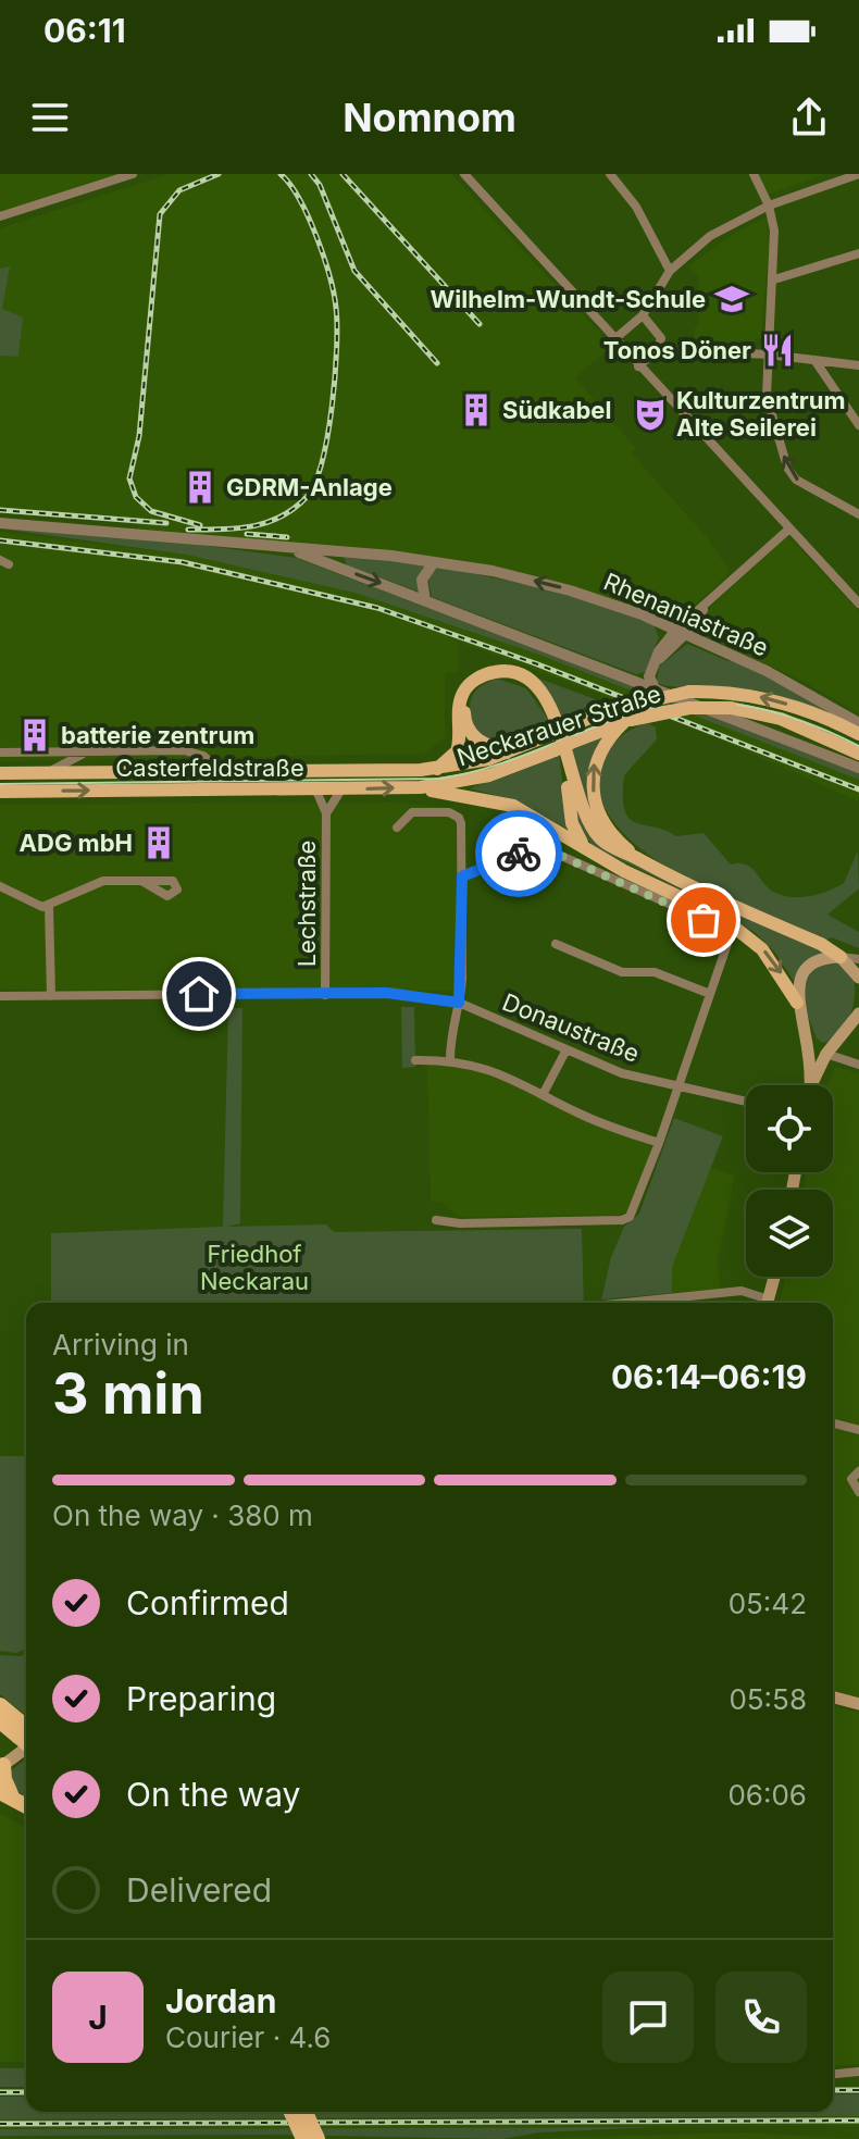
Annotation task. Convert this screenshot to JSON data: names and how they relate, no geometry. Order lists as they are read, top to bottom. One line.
{"streets":{"main road":["Neckarauer Straße","Casterfeldstraße"],"street":["Rhenaniastraße","Lechstraße","Donaustraße"]},"crossings":[["Neckarauer Straße","Casterfeldstraße"],["Casterfeldstraße","Lechstraße"],["Lechstraße","Donaustraße"]],"parks":["Friedhof Neckarau"],"places":{"school or university":["Wilhelm-Wundt-Schule"],"restaurant":["Tonos Döner"],"building":["Südkabel","GDRM-Anlage","batterie zentrum","ADG mbH"],"theatre":["Kulturzentrum Alte Seilerei"]},"page":{"status":"06:11","header":"Nomnom","heading":["3 min","Arriving in","06:14–06:19"],"panel":["Jordan","Courier · 4.6"],"bar":"On the way · 380 m","list":[["Confirmed","05:42"],["Preparing","05:58"],["On the way","06:06"],"Delivered"],"round":"J"}}
